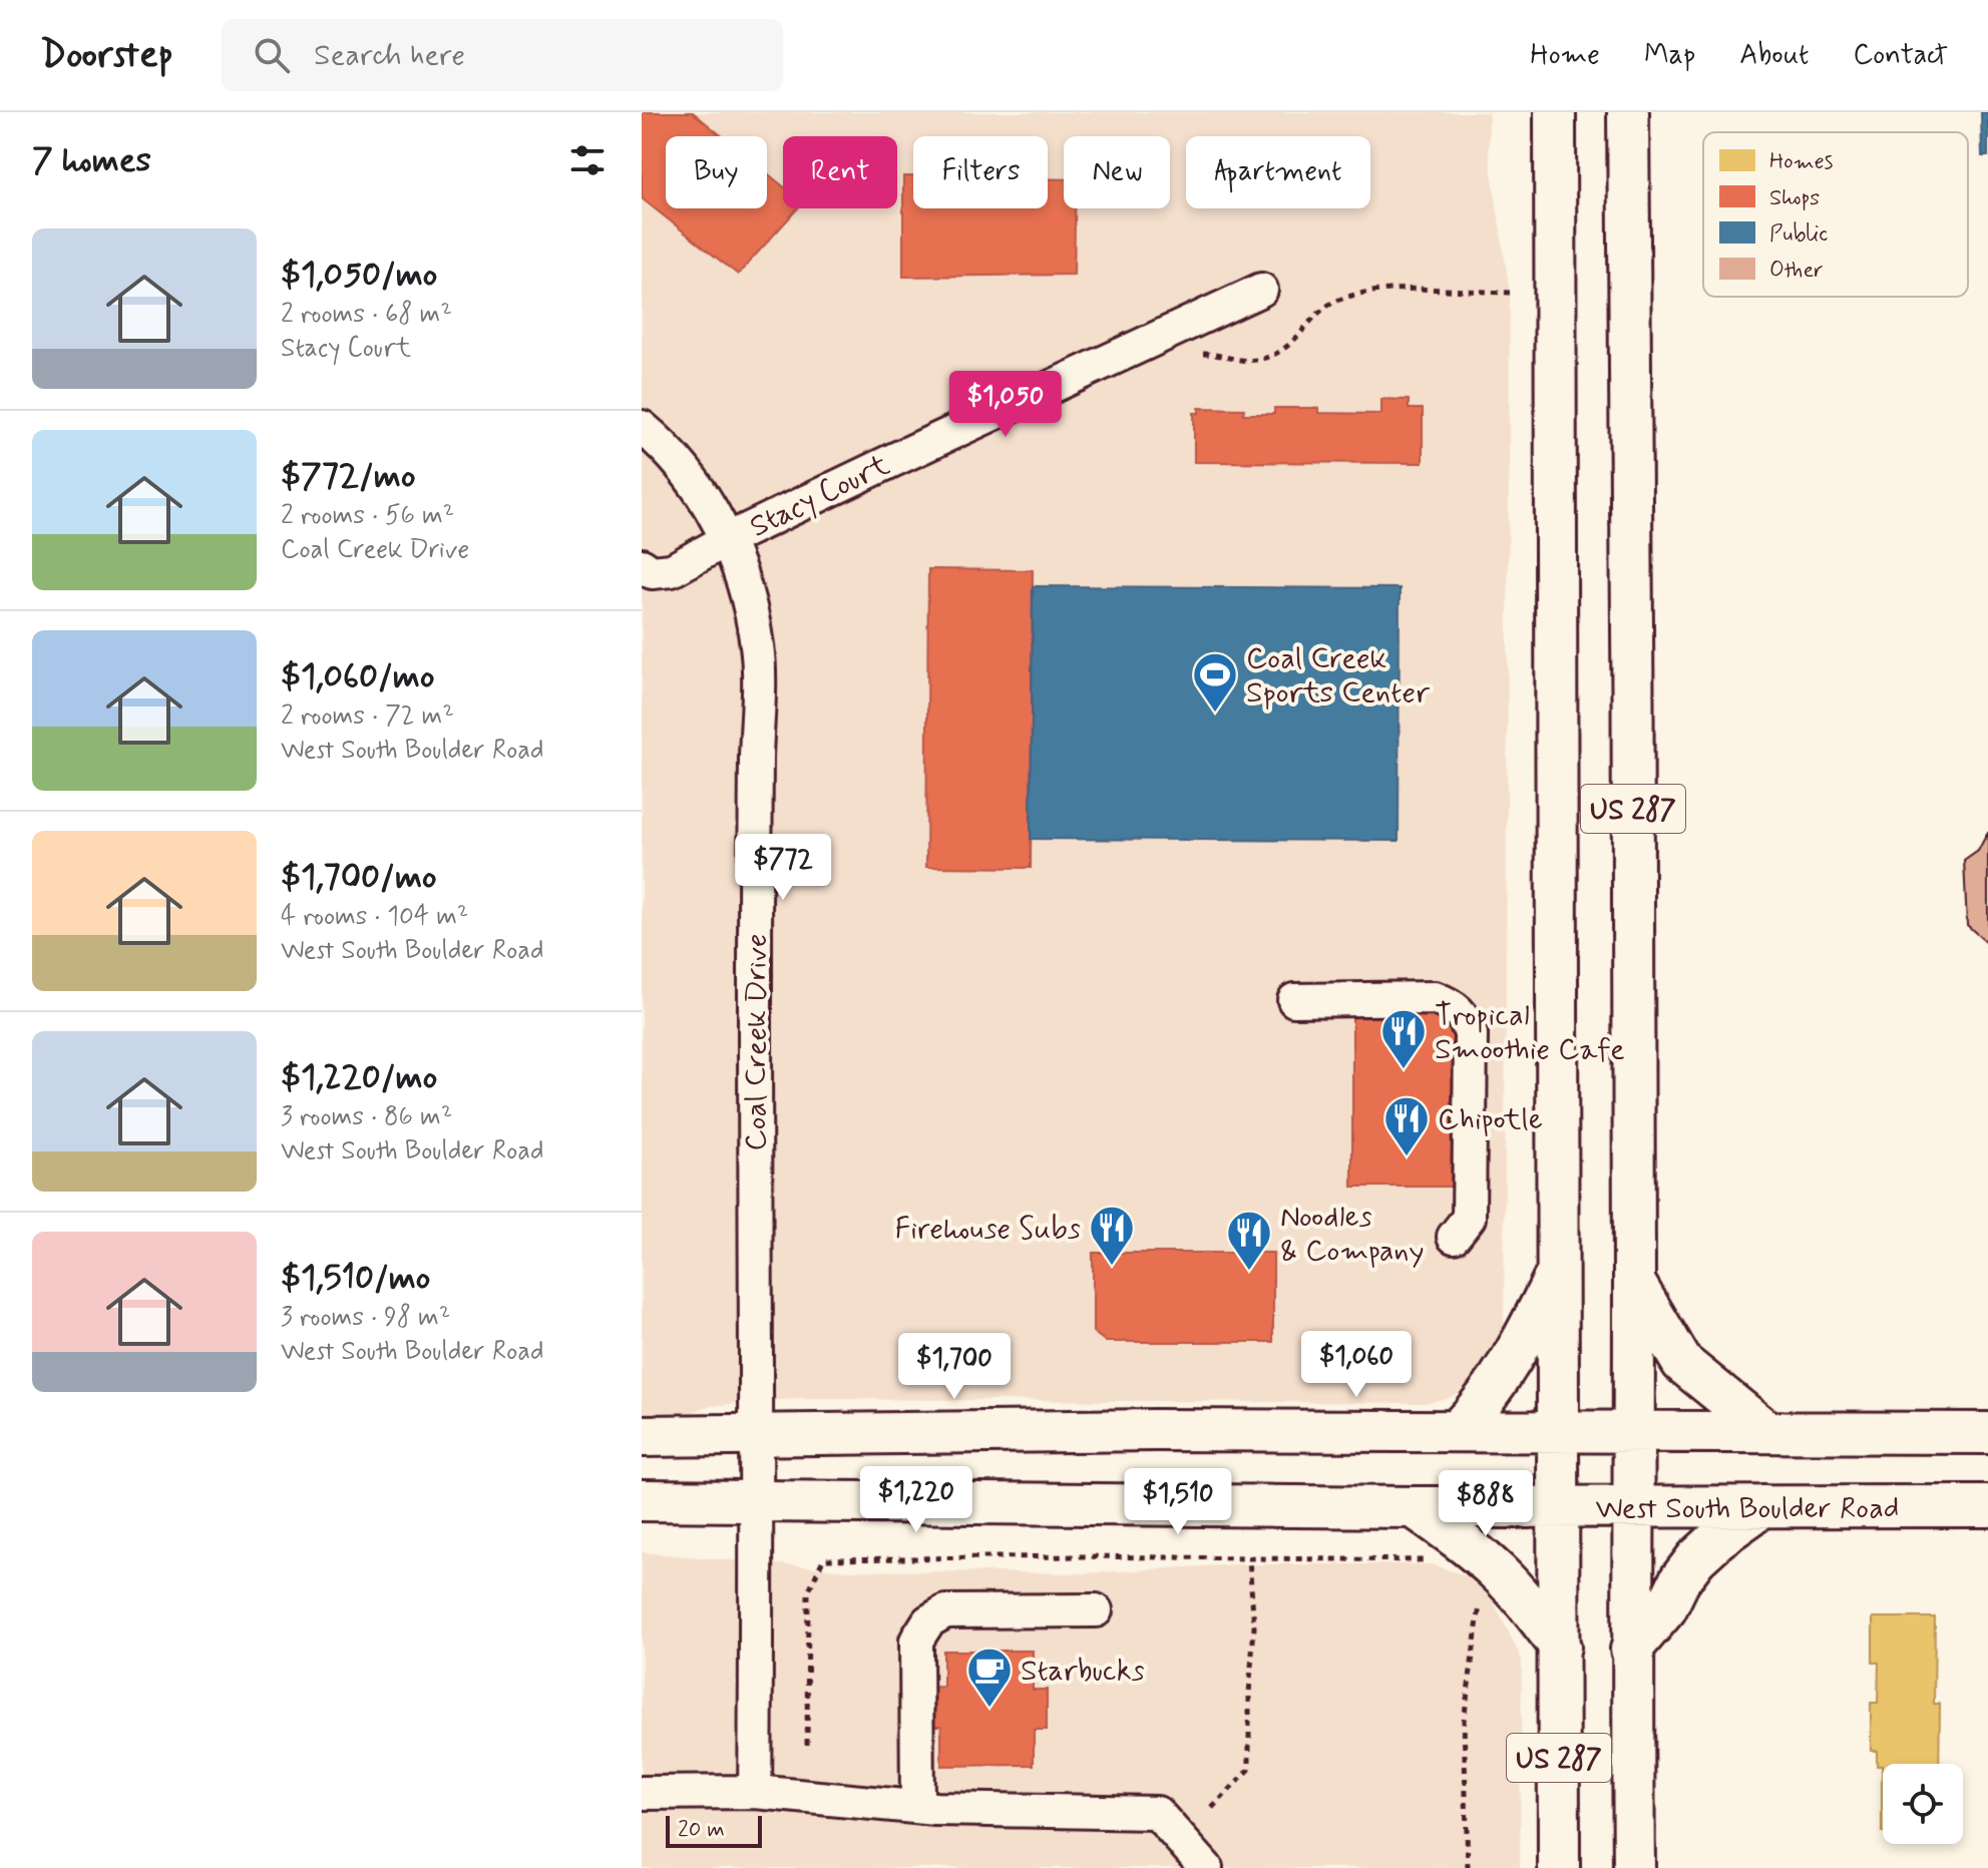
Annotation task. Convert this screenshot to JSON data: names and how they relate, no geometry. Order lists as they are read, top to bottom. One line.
{"streets":{"main road":["US 287","West South Boulder Road"],"street":["Stacy Court","Coal Creek Drive"]},"crossings":[["Stacy Court","Coal Creek Drive"],["US 287","West South Boulder Road"],["Coal Creek Drive","West South Boulder Road"]],"places":{"sports":["Coal Creek Sports Center"],"restaurant":["Tropical Smoothie Cafe","Chipotle","Firehouse Subs","Noodles & Company"],"cafe":["Starbucks"]},"legend":["Homes","Shops","Public","Other"],"scale_bar":"20 m","page":{"header":"Doorstep","search":"Search here","nav":["Home","Map","About","Contact"],"heading":"7 homes","chip":["Buy","Rent","Filters","New","Apartment"],"list":[{"name":"$1,050/mo","note":"2 rooms · 68 m² · Stacy Court"},{"name":"$772/mo","note":"2 rooms · 56 m² · Coal Creek Drive"},{"name":"$1,060/mo","note":"2 rooms · 72 m² · West South Boulder Road"},{"name":"$1,700/mo","note":"4 rooms · 104 m² · West South Boulder Road"},{"name":"$1,220/mo","note":"3 rooms · 86 m² · West South Boulder Road"},{"name":"$1,510/mo","note":"3 rooms · 98 m² · West South Boulder Road"}],"price":["$1,050","$772","$1,060","$1,700","$1,220","$1,510","$888"],"scale":"20 m"}}
